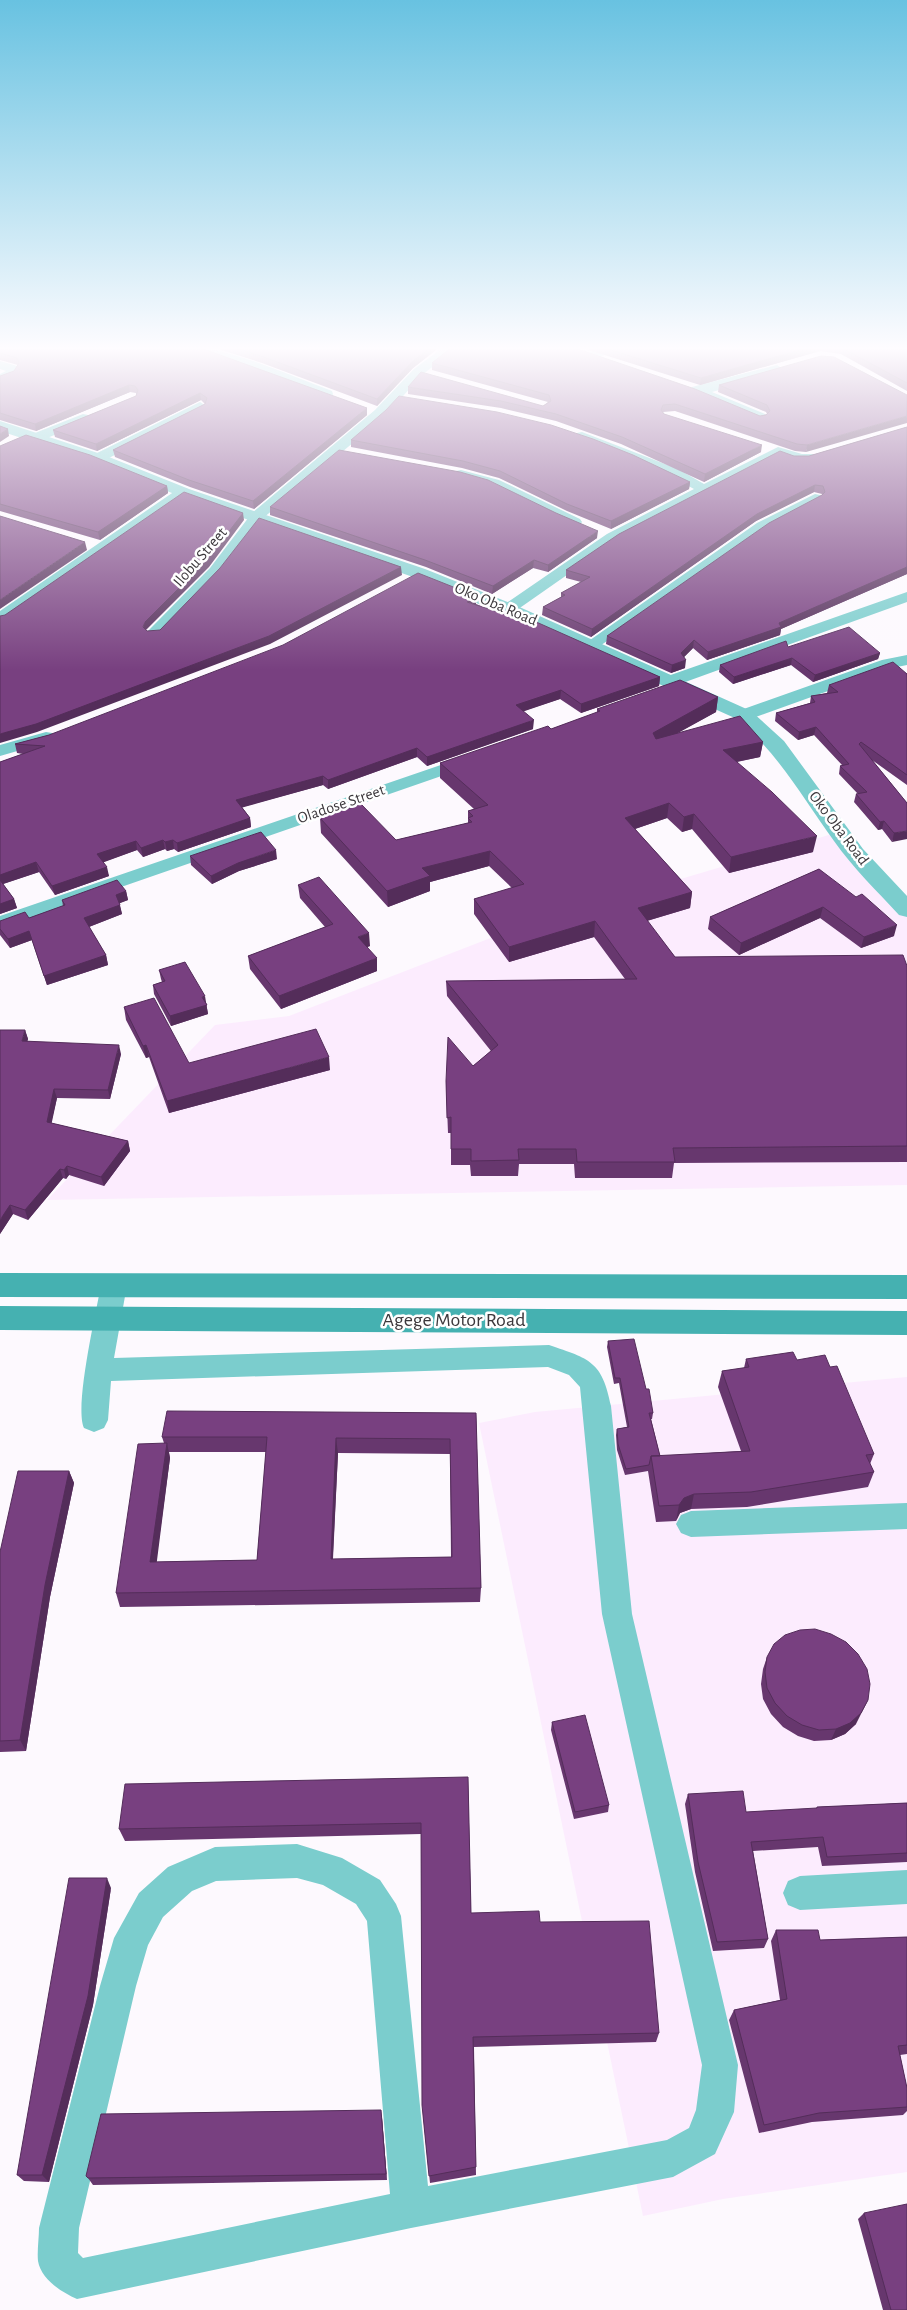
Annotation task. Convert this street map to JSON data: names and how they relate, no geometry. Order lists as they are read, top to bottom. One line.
{"streets":{"main road":["Agege Motor Road"],"street":["Ilobu Street","Oko Oba Road","Oladose Street"]},"crossings":[["Ilobu Street","Oko Oba Road"]]}
